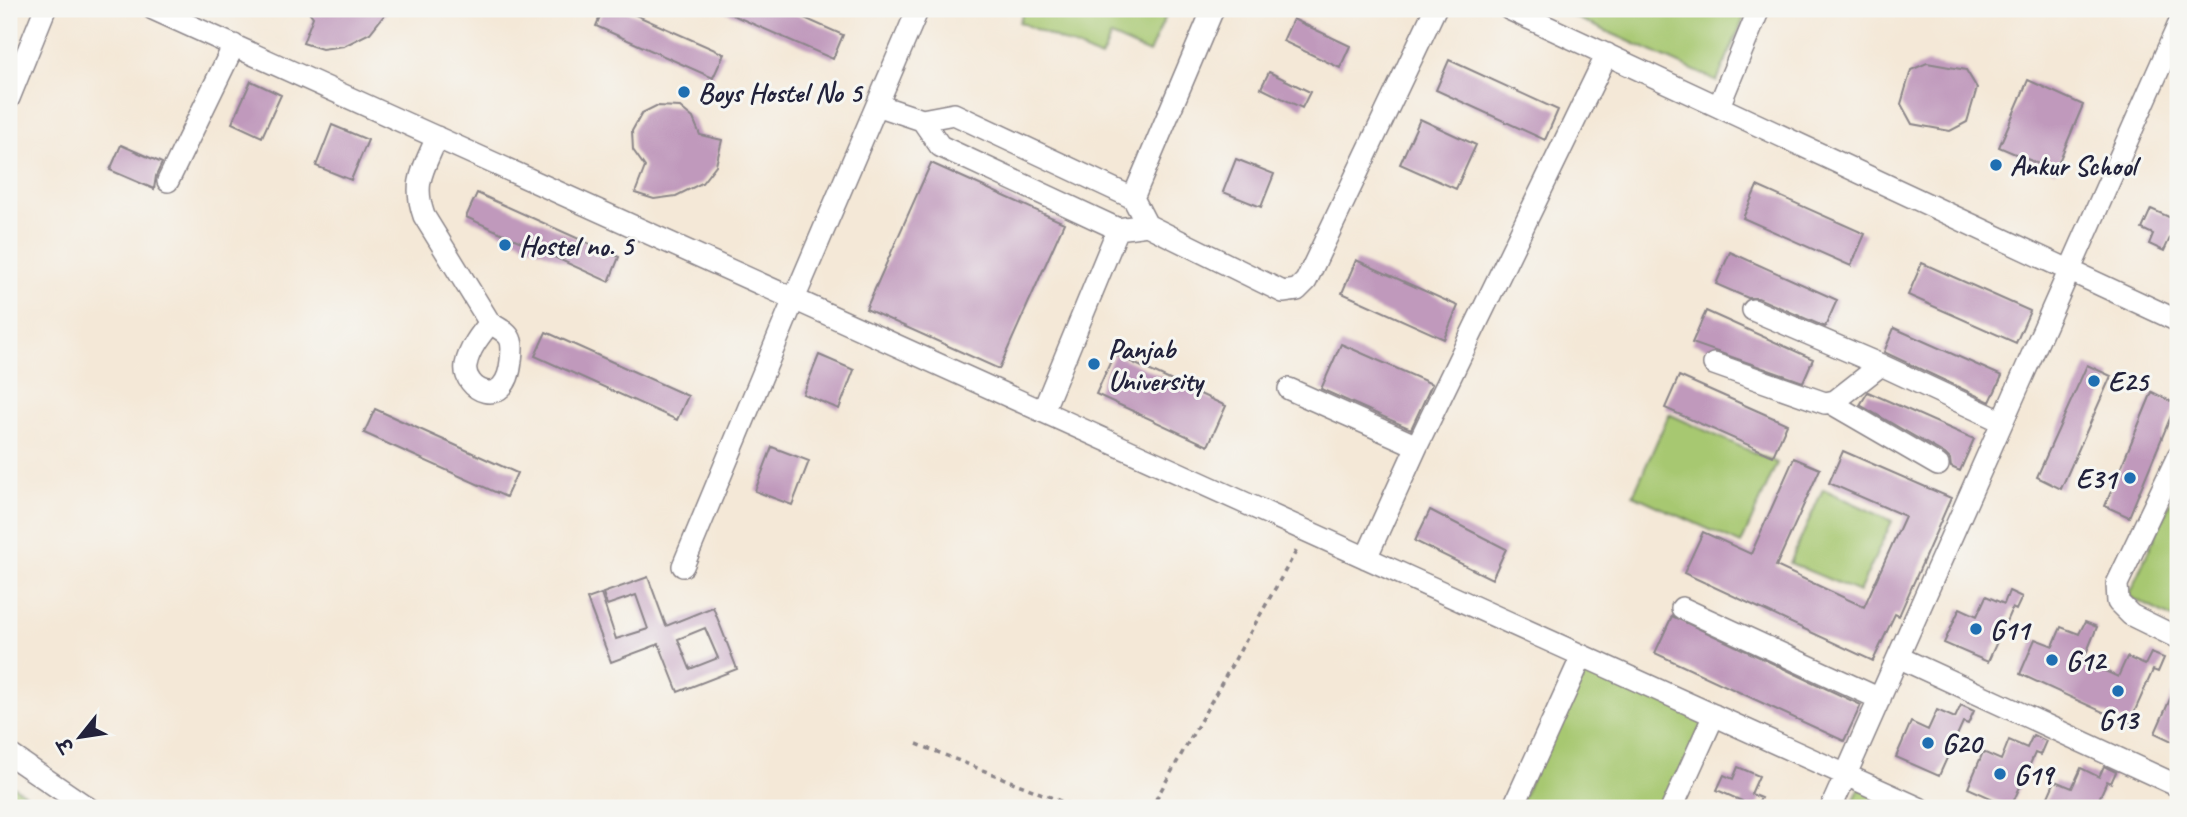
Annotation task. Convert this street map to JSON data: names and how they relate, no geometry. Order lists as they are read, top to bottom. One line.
{"places":["Boys Hostel No 5","Ankur School","Hostel no. 5","Panjab University","E25","E31","G11","G12","G13","G20","G19"],"north":"bottom left"}
